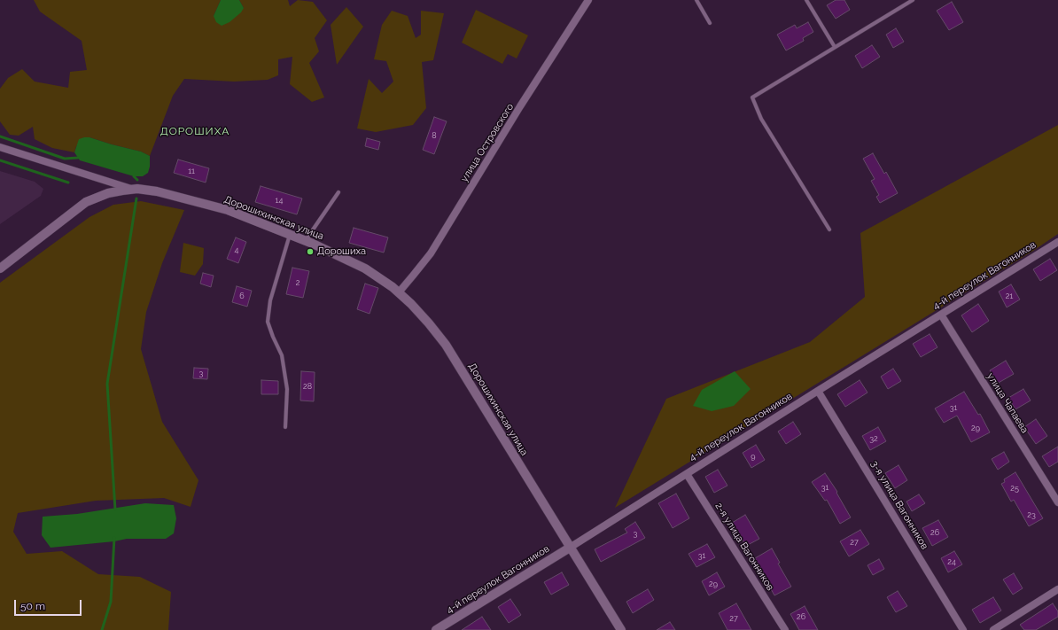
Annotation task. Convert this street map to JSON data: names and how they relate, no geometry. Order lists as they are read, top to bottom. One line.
{"streets":{"street":["улица Островского","Дорошихинская улица","4-й переулок Вагонников","улица Чапаева","3-я улица Вагонников","2-я улица Вагонников"]},"crossings":[["улица Островского","Дорошихинская улица"],["Дорошихинская улица","4-й переулок Вагонников"],["4-й переулок Вагонников","улица Чапаева"],["4-й переулок Вагонников","3-я улица Вагонников"],["4-й переулок Вагонников","2-я улица Вагонников"]],"districts":["ДОРОШИХА"],"places":["Дорошиха"],"house_numbers":["8","11","14","4","2","6","21","3","28","31","29","32","9","31","25","23","26","3","27","31","24","29","26","27"],"scale_bar":"50 m"}
